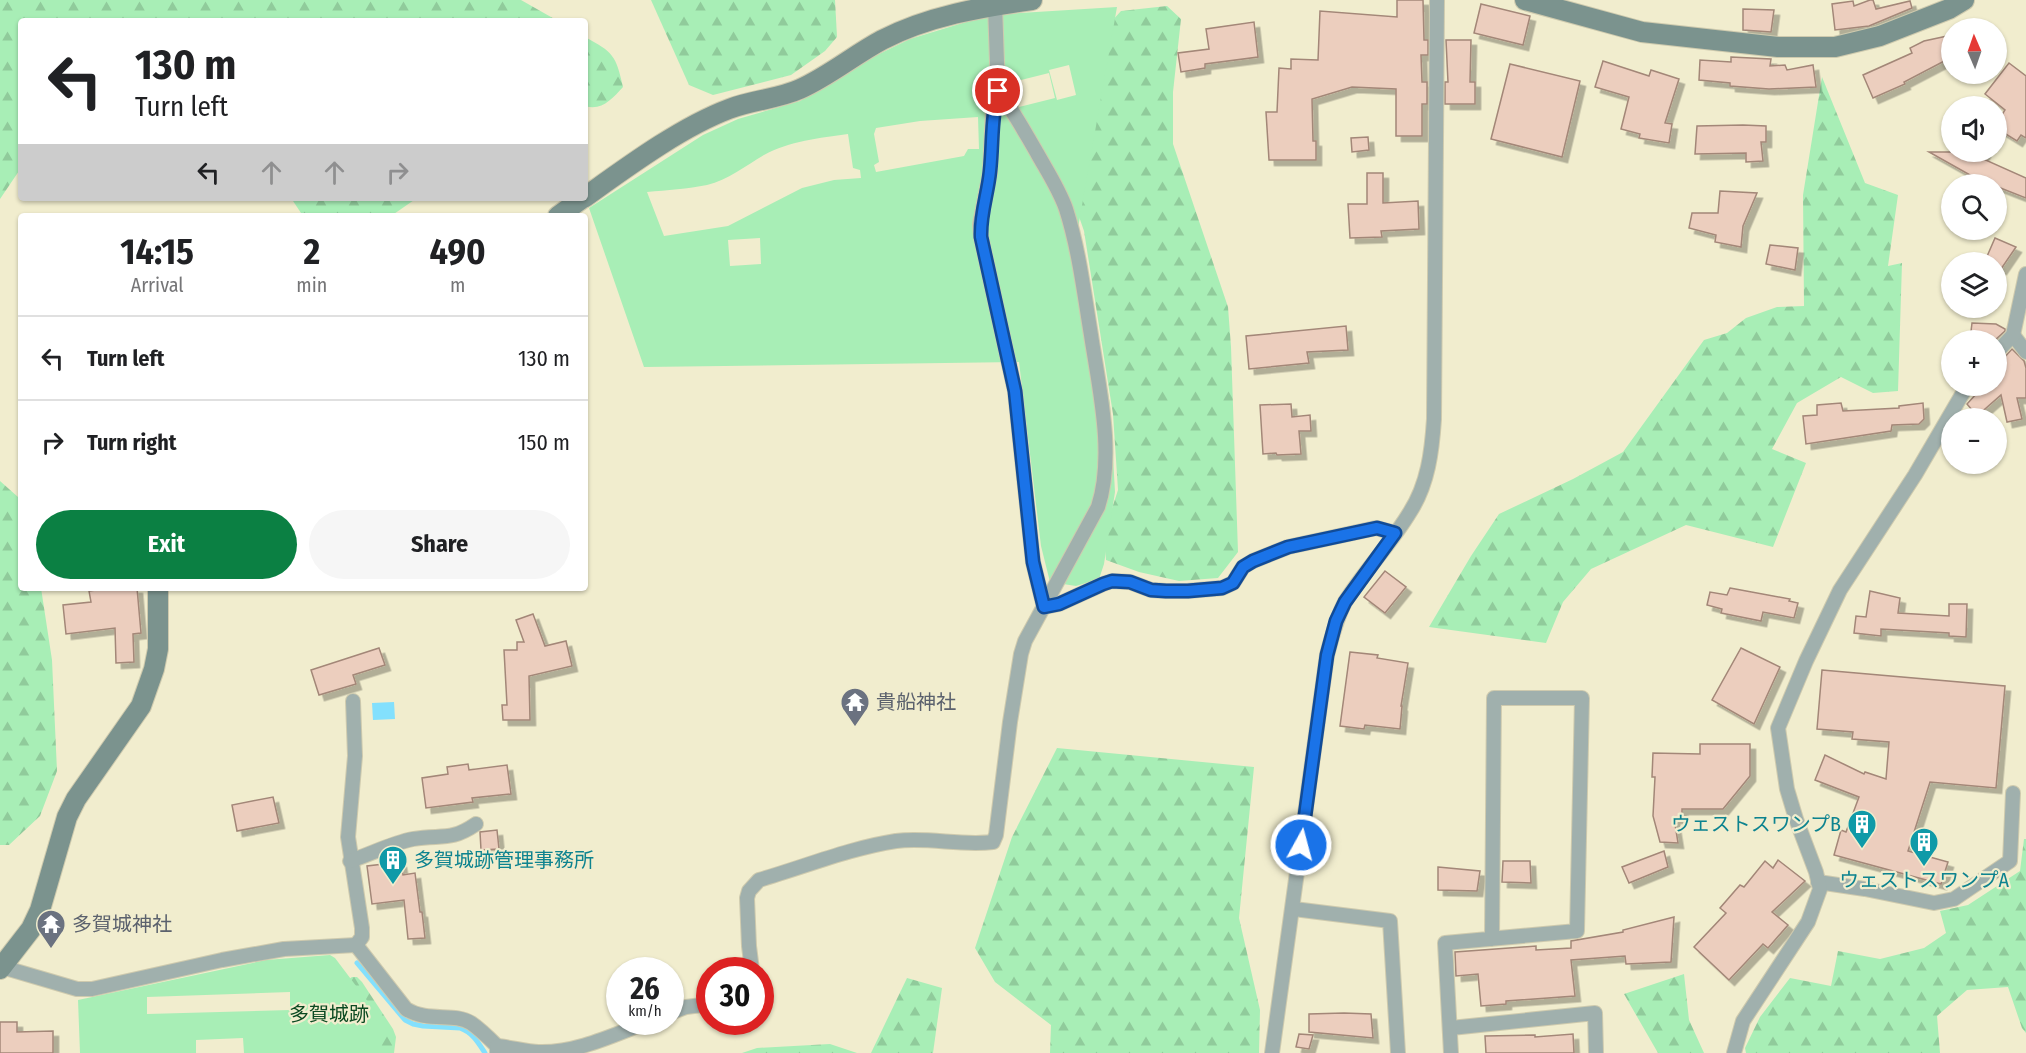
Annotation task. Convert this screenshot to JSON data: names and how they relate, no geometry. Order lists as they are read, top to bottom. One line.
{"parks":["多賀城跡"],"places":{"temple":["貴船神社","多賀城神社"],"building":["ウェストスワンプB","ウェストスワンプA","多賀城跡管理事務所"]},"north":"top","page":{"map_buttons":["+","−"],"turn":["130 m","Turn left"],"eta":["14:15","Arrival","2","min","490","m"],"list":[{"name":"Turn left","value":"130 m"},{"name":"Turn right","value":"150 m"}],"buttons":["Exit","Share"],"speed":"26 km/h","limit":"30"}}
